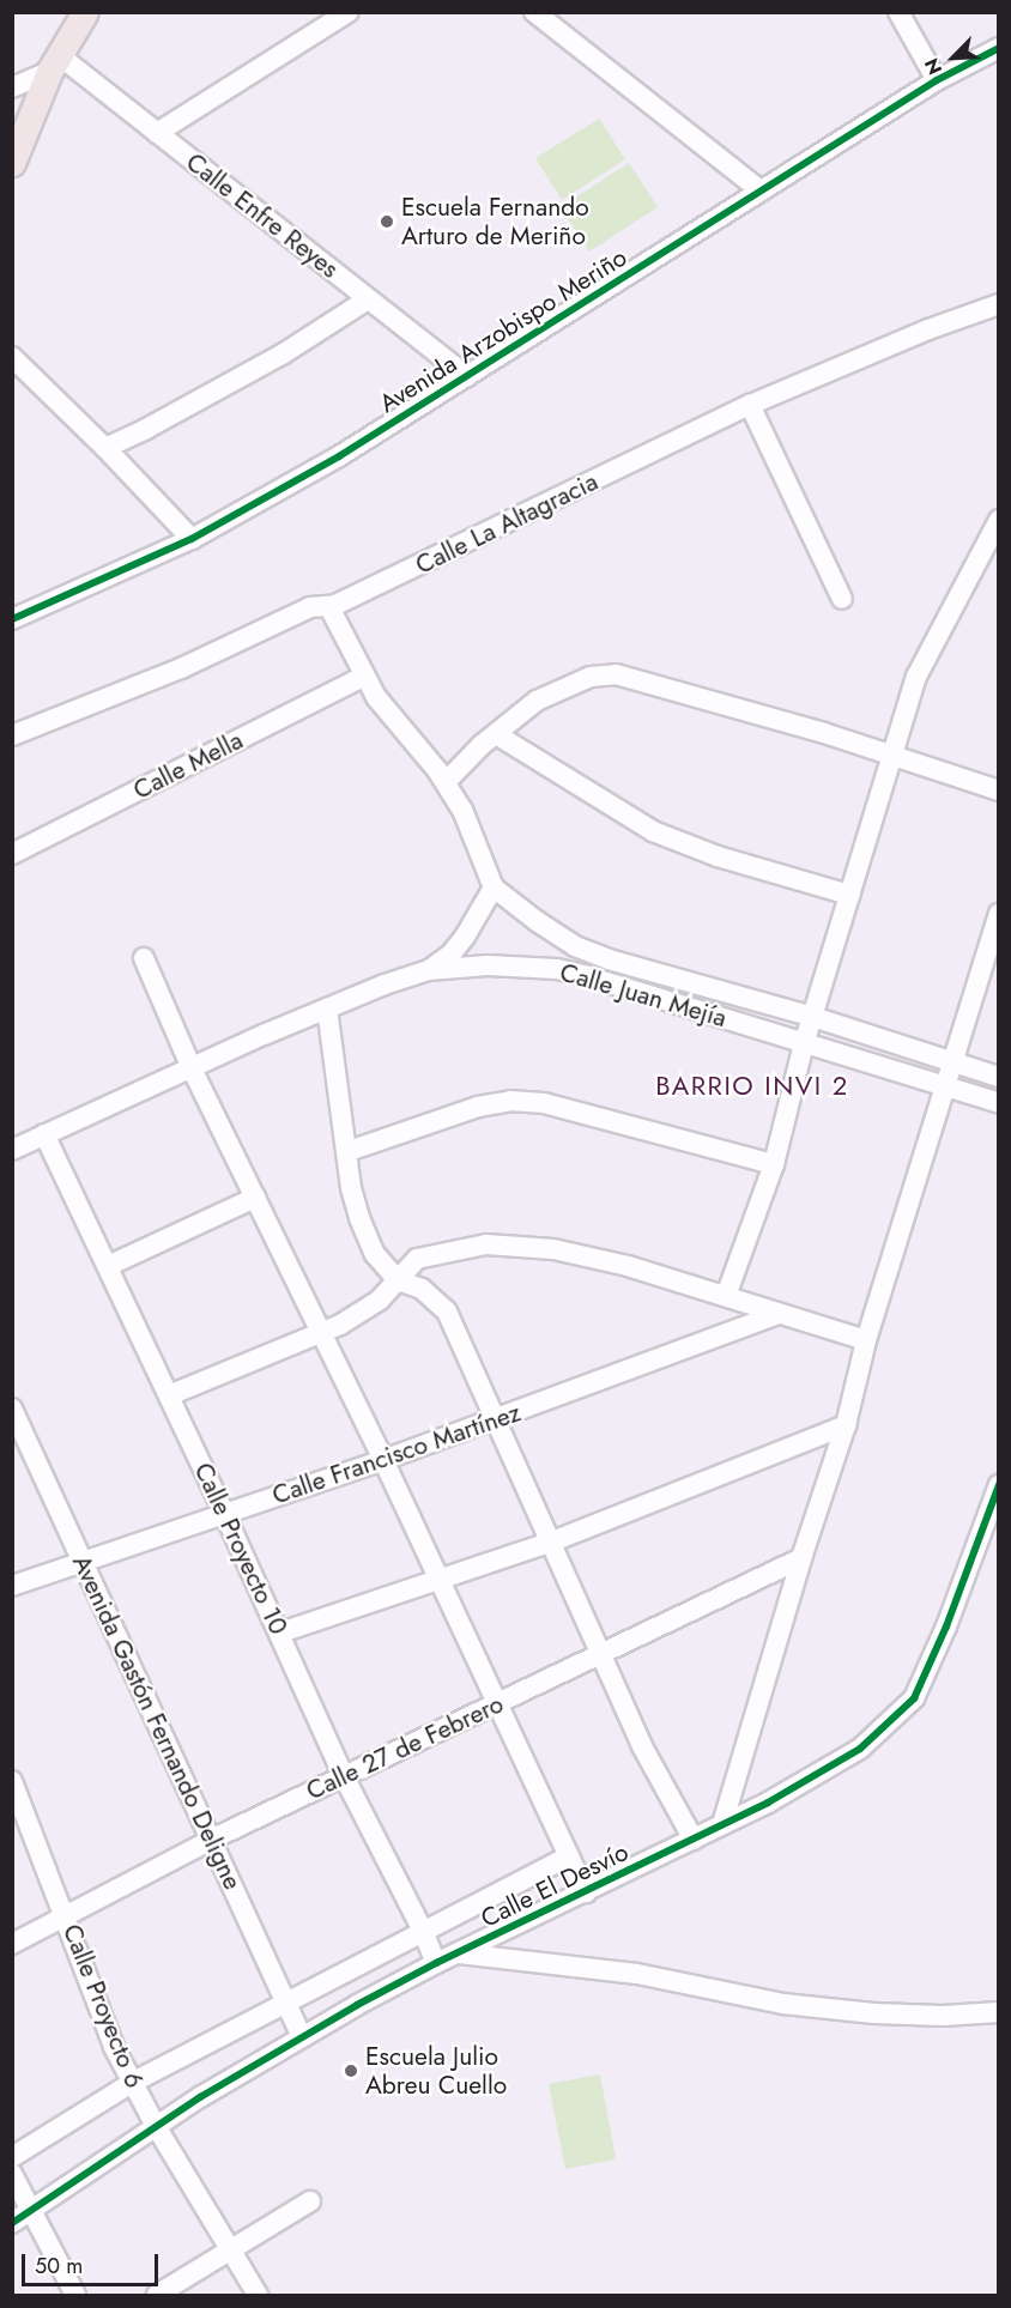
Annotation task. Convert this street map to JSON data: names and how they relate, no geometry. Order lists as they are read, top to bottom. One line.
{"streets":{"street":["Calle Enfre Reyes","Avenida Arzobispo Meriño","Calle La Altagracia","Calle Mella","Calle Juan Mejía","Calle Francisco Martínez","Calle Proyecto 10","Avenida Gastón Fernando Deligne","Calle 27 de Febrero","Calle El Desvío","Calle Proyecto 6"]},"crossings":[["Calle Enfre Reyes","Avenida Arzobispo Meriño"],["Calle Juan Mejía","Calle Proyecto 10"],["Calle Francisco Martínez","Calle Proyecto 10"],["Calle Francisco Martínez","Avenida Gastón Fernando Deligne"],["Calle Proyecto 10","Calle 27 de Febrero"],["Calle Proyecto 10","Calle El Desvío"],["Avenida Gastón Fernando Deligne","Calle 27 de Febrero"],["Avenida Gastón Fernando Deligne","Calle El Desvío"],["Calle 27 de Febrero","Calle Proyecto 6"],["Calle El Desvío","Calle Proyecto 6"]],"districts":["BARRIO INVI 2"],"places":["Escuela Fernando Arturo de Meriño","Escuela Julio Abreu Cuello"],"scale_bar":"50 m","north":"bottom left"}
